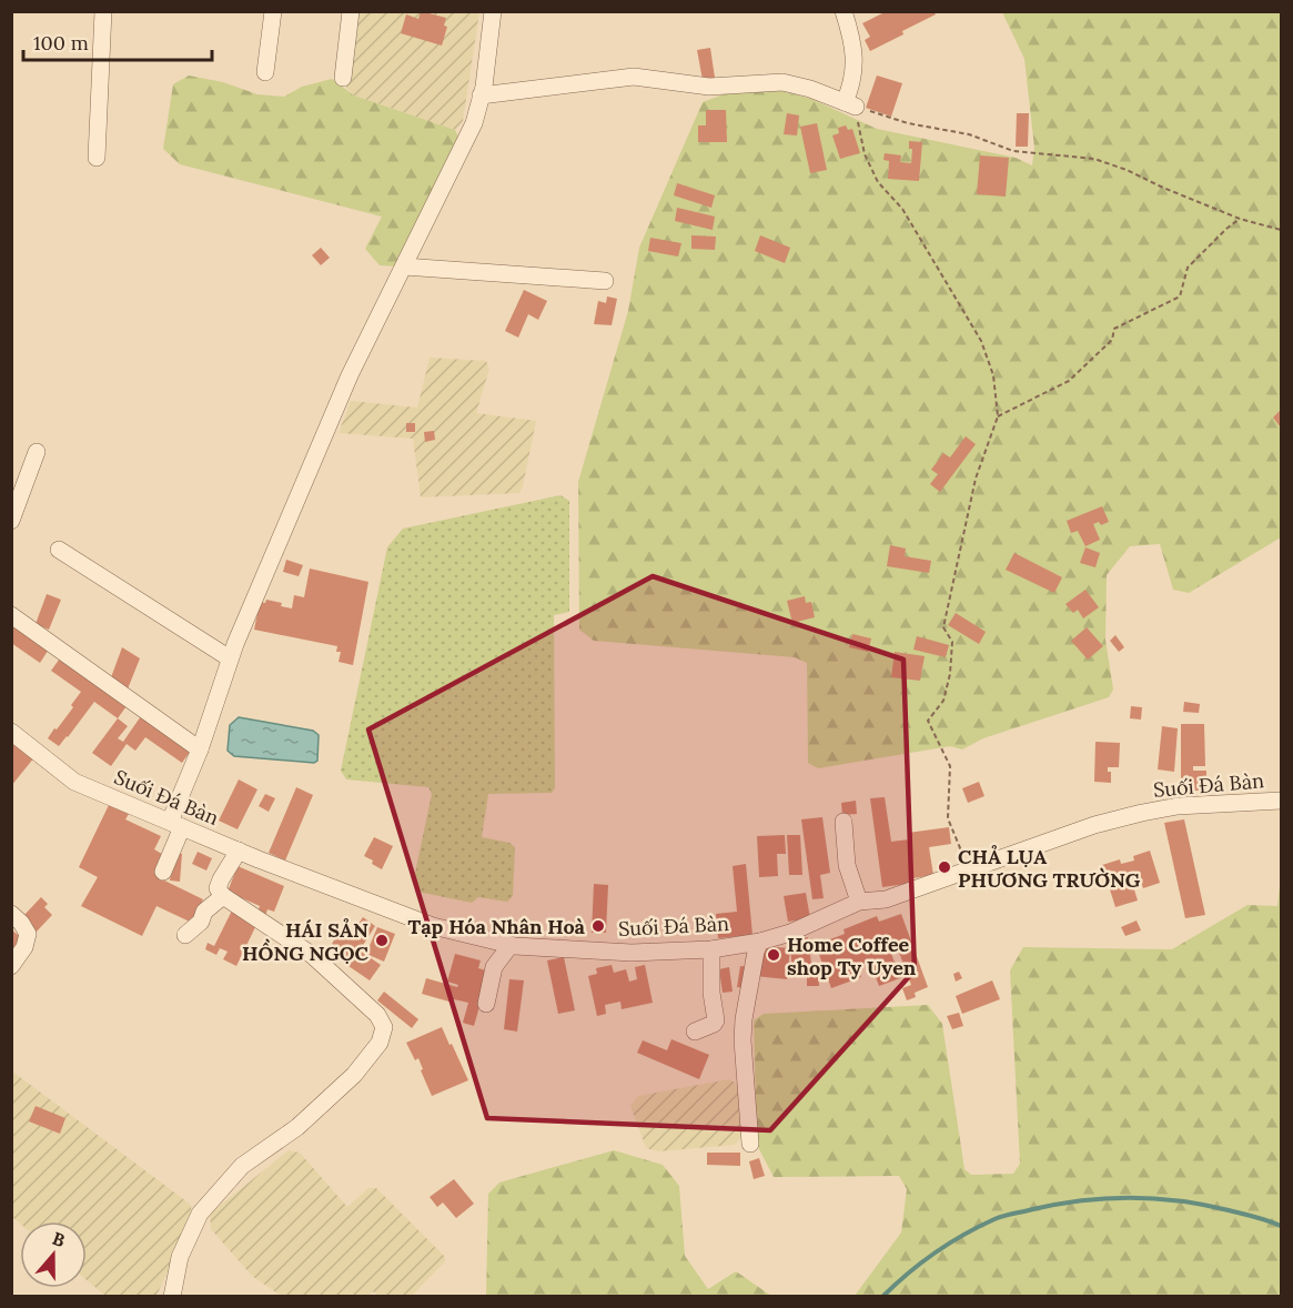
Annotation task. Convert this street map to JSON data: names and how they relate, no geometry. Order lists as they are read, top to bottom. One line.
{"streets":{"street":["Suối Đá Bàn"]},"places":["CHẢ LỤA PHƯƠNG TRƯỜNG","Tạp Hóa Nhân Hoà","HÁI SẢN HỒNG NGỌC","Home Coffee shop Ty Uyen"],"scale_bar":"100 m","north":"top"}
